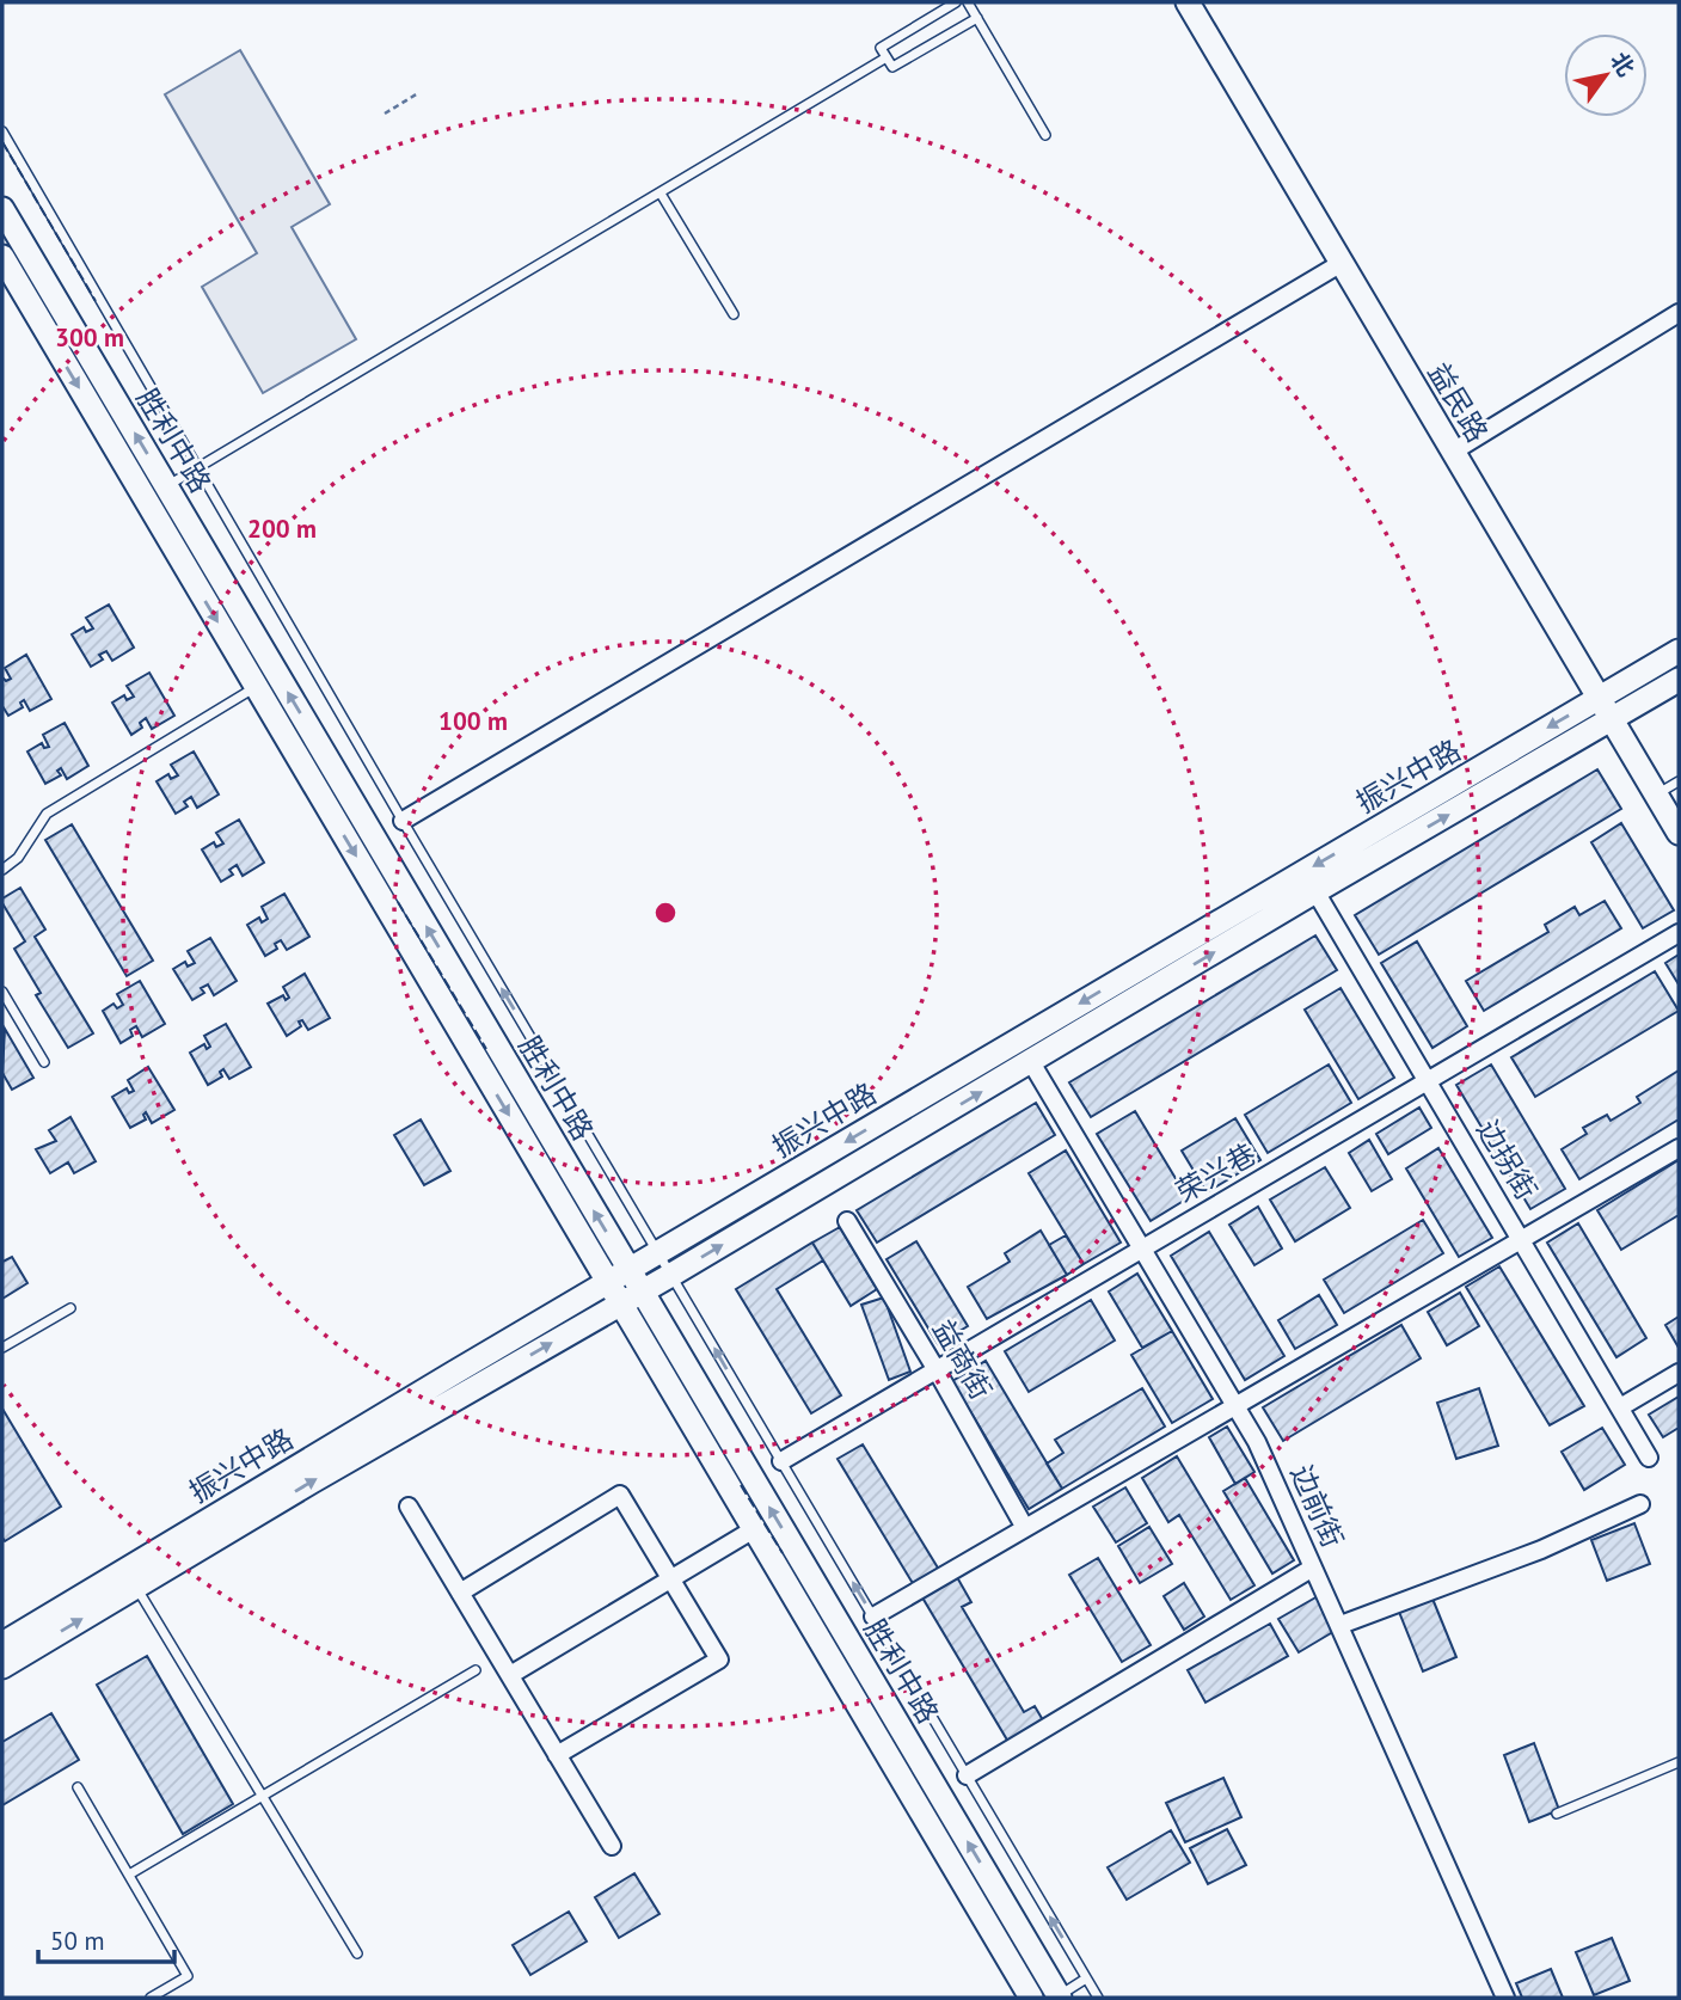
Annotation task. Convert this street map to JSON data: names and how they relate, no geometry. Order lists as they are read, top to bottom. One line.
{"streets":{"street":["益民路","胜利中路","振兴中路","边拐街","荣兴巷","益商街","边前街"]},"crossings":[["益民路","振兴中路"],["胜利中路","振兴中路"],["振兴中路","边拐街"],["振兴中路","边前街"],["边拐街","荣兴巷"],["荣兴巷","益商街"],["荣兴巷","边前街"]],"scale_bar":"50 m","north":"top right","rings":["300 m","200 m","100 m"]}
